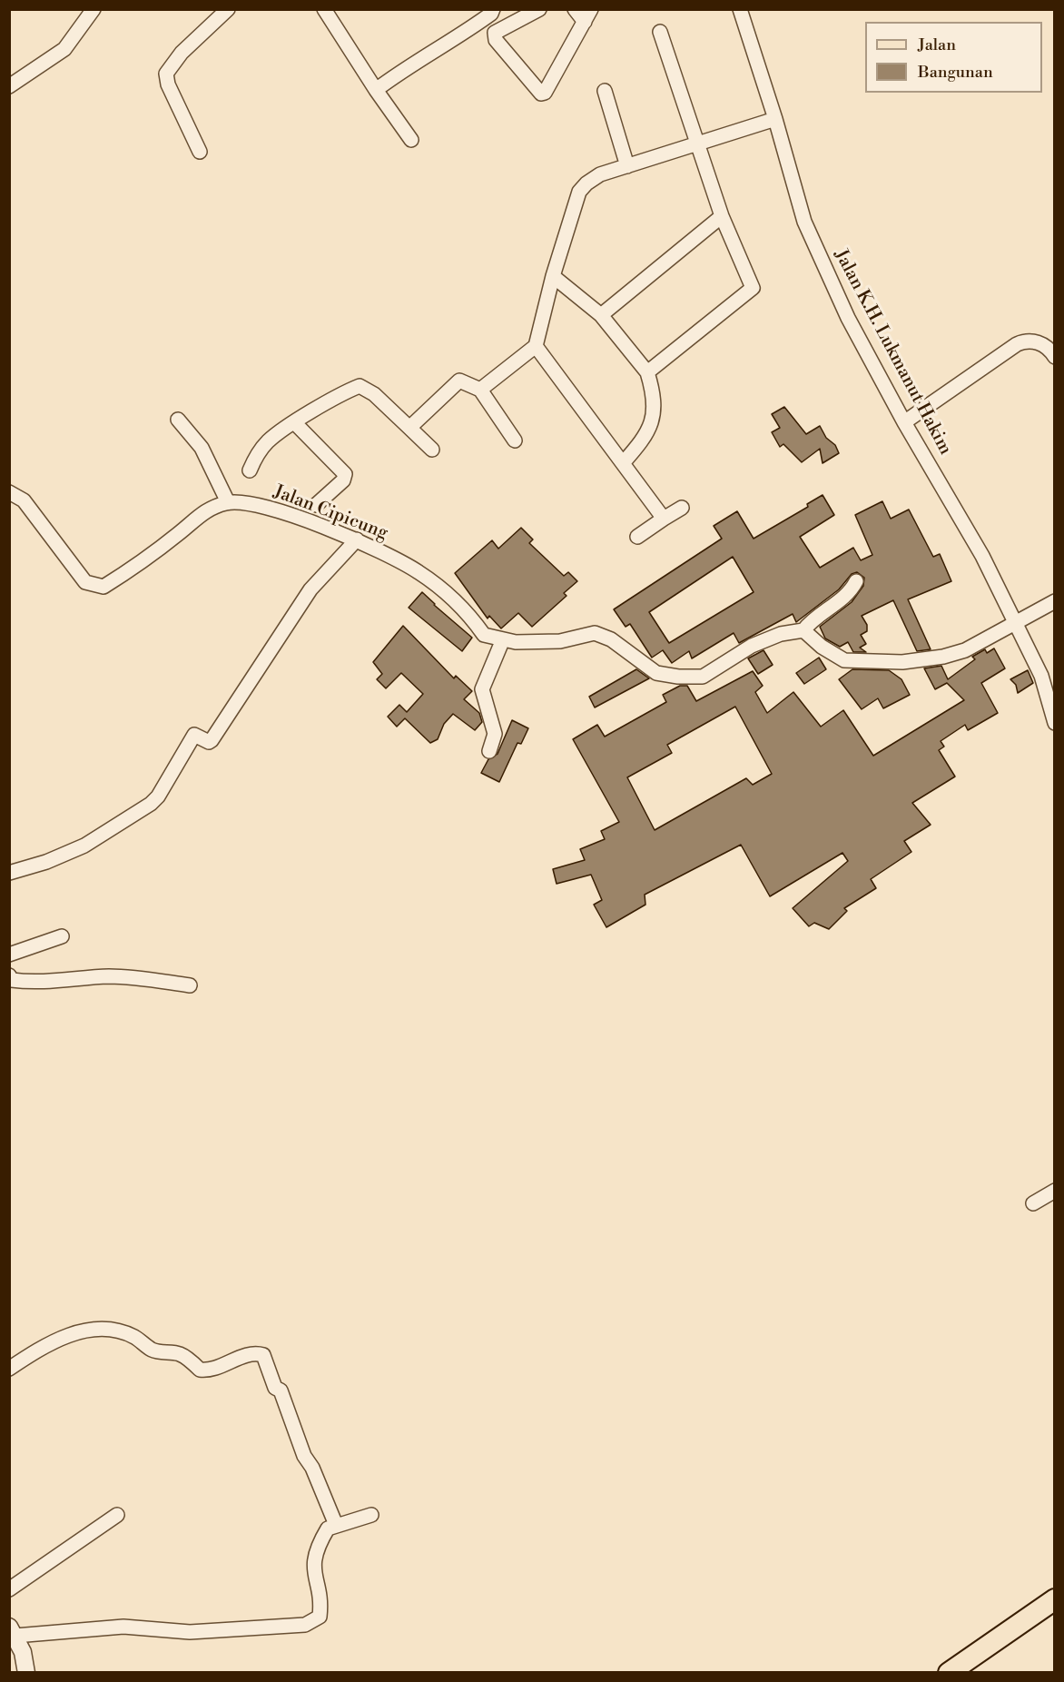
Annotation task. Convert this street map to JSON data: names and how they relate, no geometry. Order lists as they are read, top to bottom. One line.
{"streets":{"street":["Jalan K.H. Lukmanut Hakim","Jalan Cipicung"]},"legend":["Jalan","Bangunan"]}
